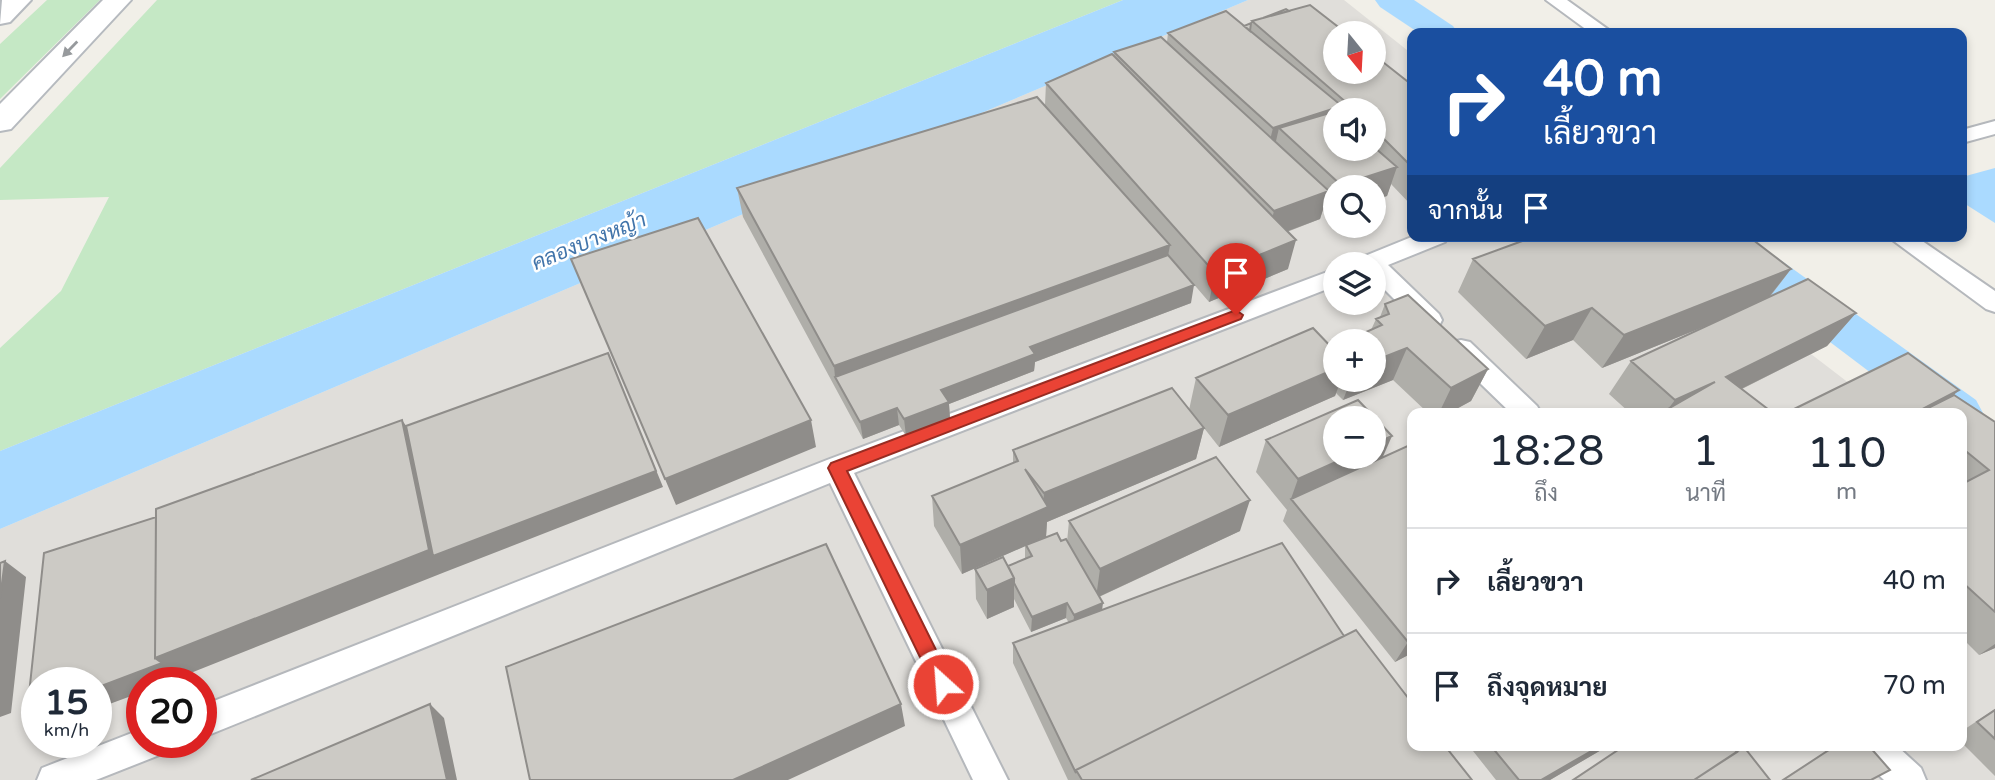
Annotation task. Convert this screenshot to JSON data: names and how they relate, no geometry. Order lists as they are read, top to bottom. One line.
{"water":["คลองบางหญ้า"],"north":"bottom","page":{"map_buttons":["+","−"],"turn":["40 m","เลี้ยวขวา"],"then":"จากนั้น","eta":["18:28","ถึง","1","นาที","110","m"],"list":[{"name":"เลี้ยวขวา","value":"40 m"},{"name":"ถึงจุดหมาย","value":"70 m"}],"speed":"15 km/h","limit":"20"}}
